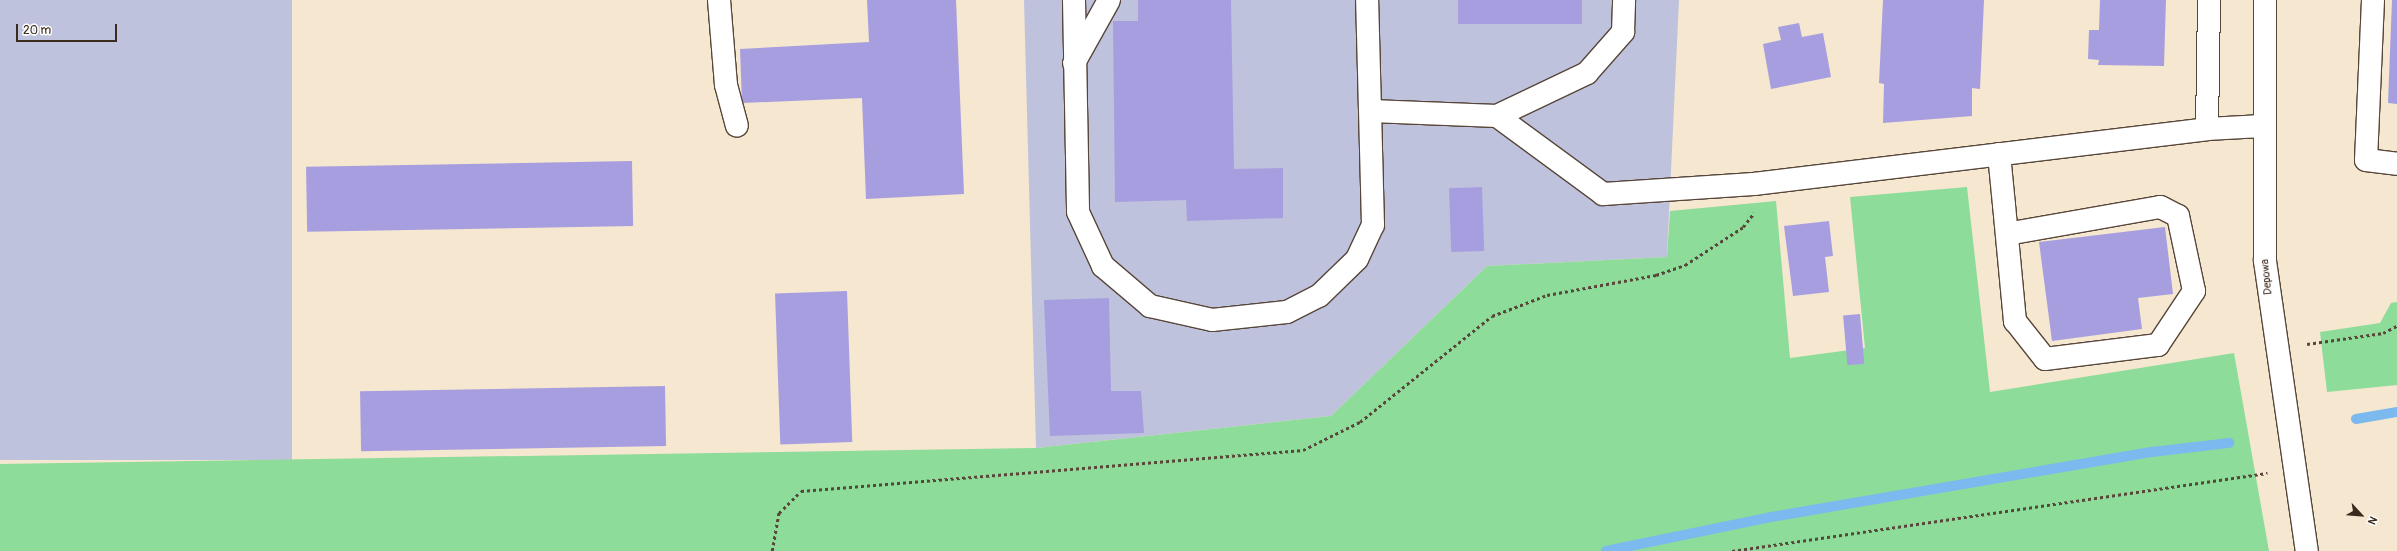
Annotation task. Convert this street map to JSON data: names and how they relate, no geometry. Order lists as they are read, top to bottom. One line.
{"streets":{"street":["Depowa"]},"scale_bar":"20 m","north":"bottom right"}
